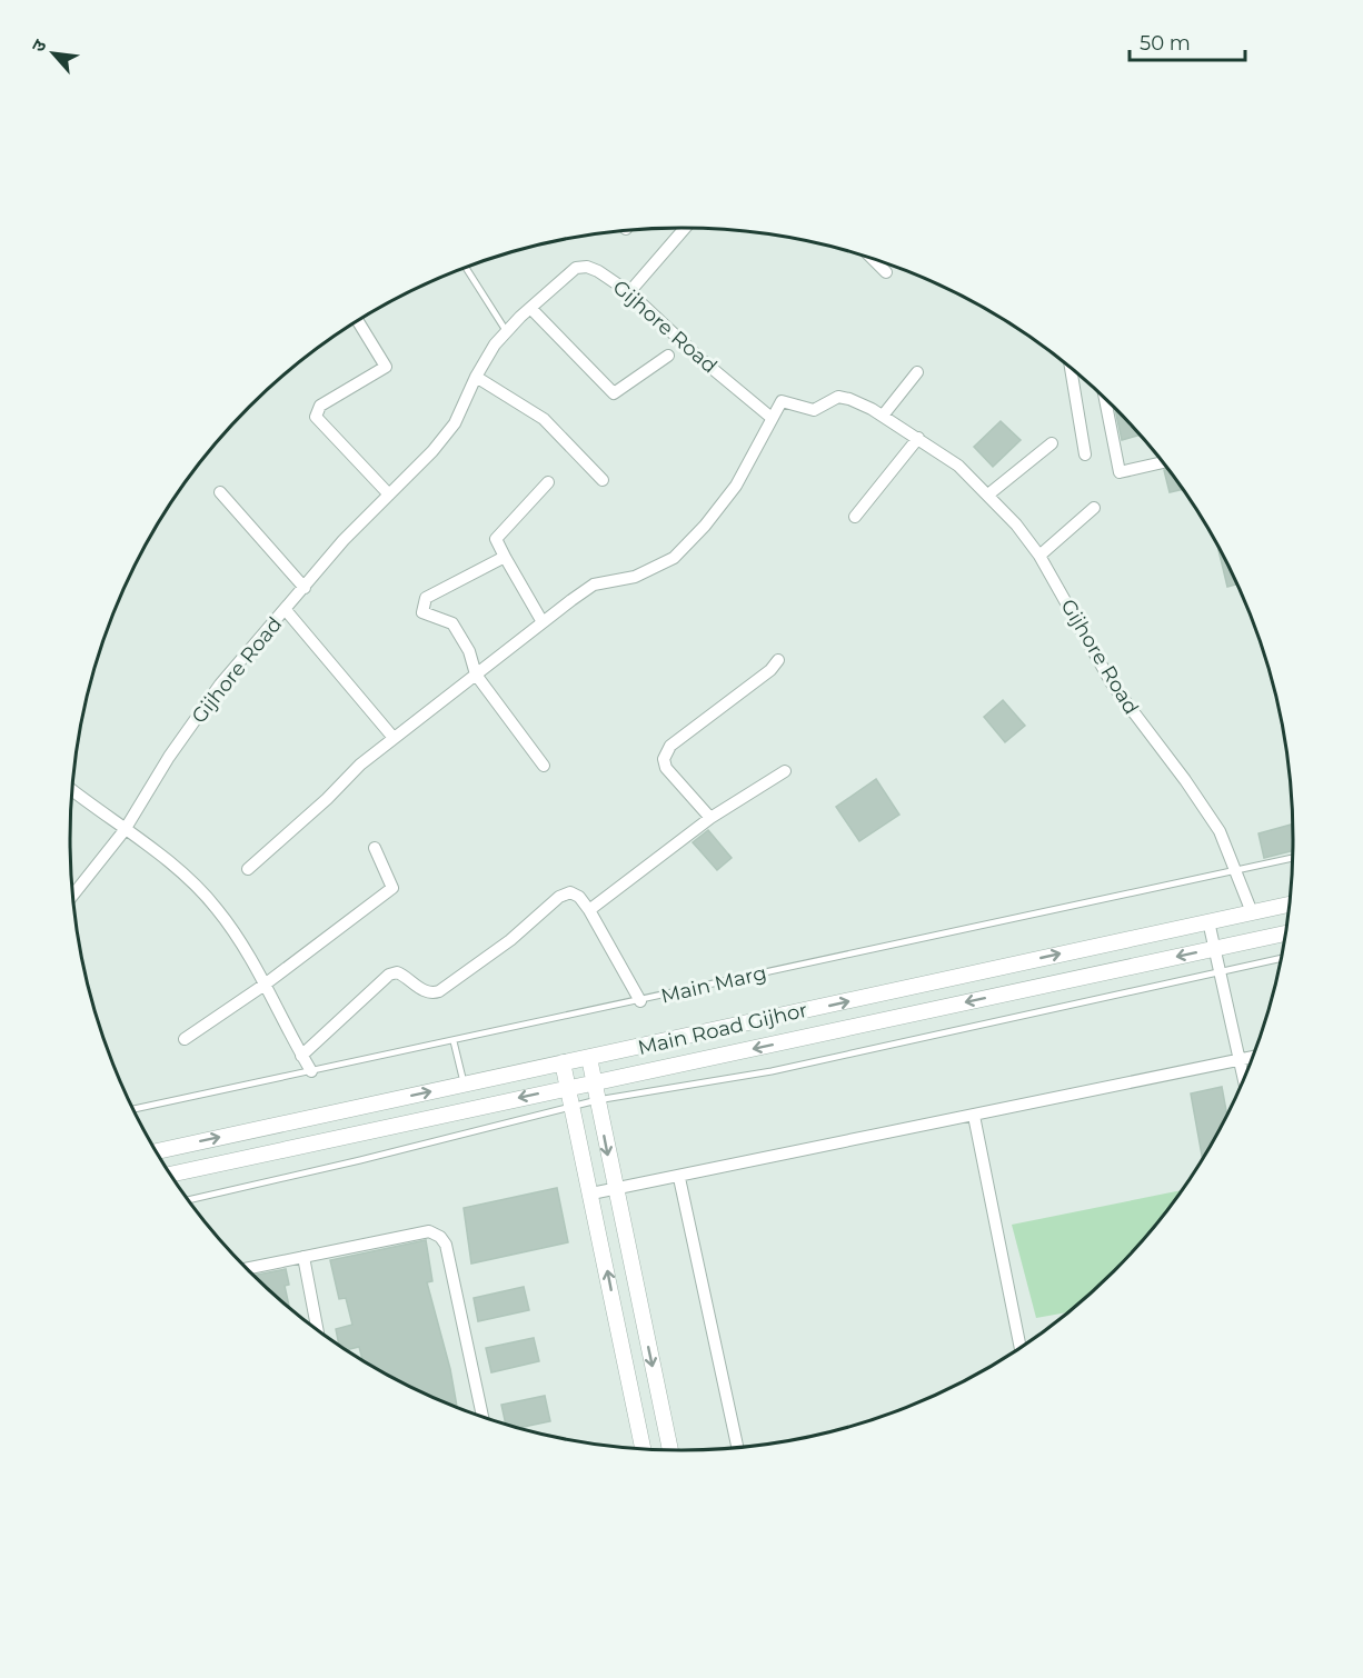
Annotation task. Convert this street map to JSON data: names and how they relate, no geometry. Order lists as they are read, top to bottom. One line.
{"streets":{"street":["Gijhore Road","Main Road Gijhor"],"lane":["Main Marg"]},"crossings":[["Gijhore Road","Main Marg"],["Gijhore Road","Main Road Gijhor"]],"scale_bar":"50 m","north":"top left"}
